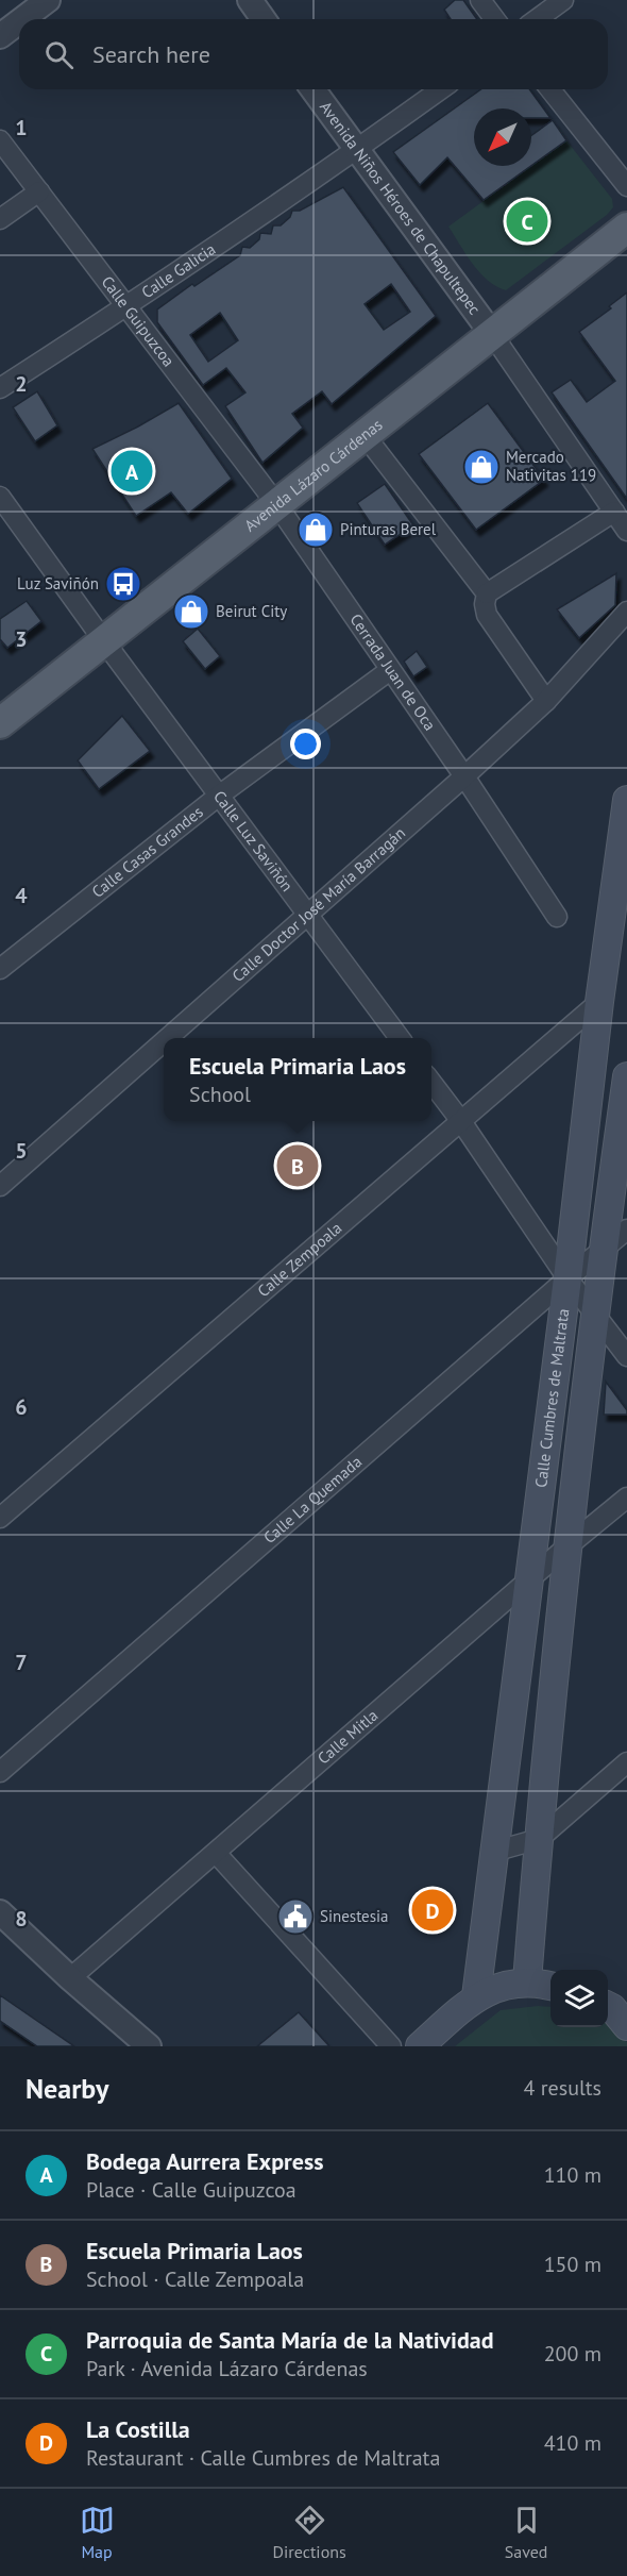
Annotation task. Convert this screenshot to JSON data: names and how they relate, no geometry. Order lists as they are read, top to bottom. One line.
{"streets":{"main road":["Avenida Lázaro Cárdenas","Calle Cumbres de Maltrata"],"street":["Avenida Niños Héroes de Chapultepec","Calle Galicia","Calle Guipuzcoa","Cerrada Juan de Oca","Calle Luz Saviñón","Calle Casas Grandes","Calle Doctor José María Barragán","Calle Zempoala","Calle La Quemada","Calle Mitla"]},"crossings":[["Avenida Niños Héroes de Chapultepec","Calle Galicia"],["Avenida Niños Héroes de Chapultepec","Avenida Lázaro Cárdenas"],["Calle Galicia","Calle Guipuzcoa"],["Calle Guipuzcoa","Avenida Lázaro Cárdenas"],["Calle Guipuzcoa","Cerrada Juan de Oca"],["Avenida Lázaro Cárdenas","Cerrada Juan de Oca"],["Avenida Lázaro Cárdenas","Calle Luz Saviñón"],["Cerrada Juan de Oca","Calle Casas Grandes"],["Cerrada Juan de Oca","Calle Doctor José María Barragán"],["Calle Luz Saviñón","Calle Casas Grandes"],["Calle Luz Saviñón","Calle Doctor José María Barragán"],["Calle Zempoala","Calle Cumbres de Maltrata"],["Calle Cumbres de Maltrata","Calle La Quemada"],["Calle Cumbres de Maltrata","Calle Mitla"]],"places":{"shop":["Mercado Nativitas 119","Pinturas Berel","Beirut City"],"bus stop":["Luz Saviñón"],"public building":["Sinestesia"]},"north":"bottom left","page":{"search":"Search here","pins":["C","A","B","D"],"popup":["Escuela Primaria Laos","School"],"heading":["Nearby","4 results"],"list":[{"mark":"A","name":"Bodega Aurrera Express","note":"Place · Calle Guipuzcoa","value":"110 m"},{"mark":"B","name":"Escuela Primaria Laos","note":"School · Calle Zempoala","value":"150 m"},{"mark":"C","name":"Parroquia de Santa María de la Natividad","note":"Park · Avenida Lázaro Cárdenas","value":"200 m"},{"mark":"D","name":"La Costilla","note":"Restaurant · Calle Cumbres de Maltrata","value":"410 m"}],"nav":["Map","Directions","Saved"]},"grid":{"rows":["1","2","3","4","5","6","7","8"]}}
